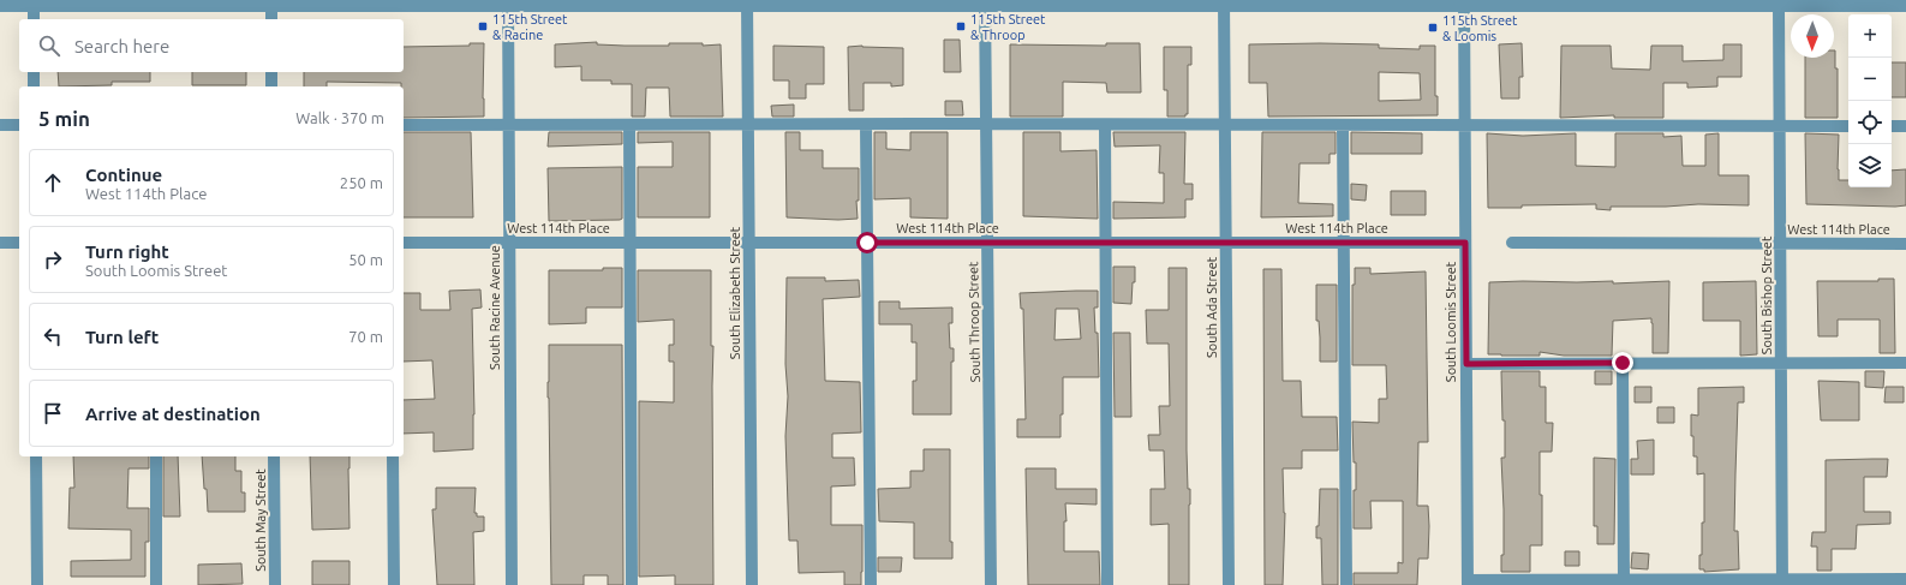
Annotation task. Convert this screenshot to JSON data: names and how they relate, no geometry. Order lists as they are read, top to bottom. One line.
{"streets":{"street":["West 114th Place","South Elizabeth Street","South Bishop Street","South Racine Avenue","South Ada Street","South Throop Street","South Loomis Street","South May Street"]},"crossings":[["West 114th Place","South Elizabeth Street"],["West 114th Place","South Bishop Street"],["West 114th Place","South Racine Avenue"],["West 114th Place","South Ada Street"],["West 114th Place","South Throop Street"],["West 114th Place","South Loomis Street"]],"places":{"transit":["115th Street & Racine","115th Street & Throop","115th Street & Loomis"]},"north":"bottom","page":{"map_buttons":["+","−"],"search":"Search here","heading":["5 min","Walk · 370 m"],"list":[["Continue","West 114th Place","250 m"],["Turn right","South Loomis Street","50 m"],["Turn left","70 m"],"Arrive at destination"]}}
